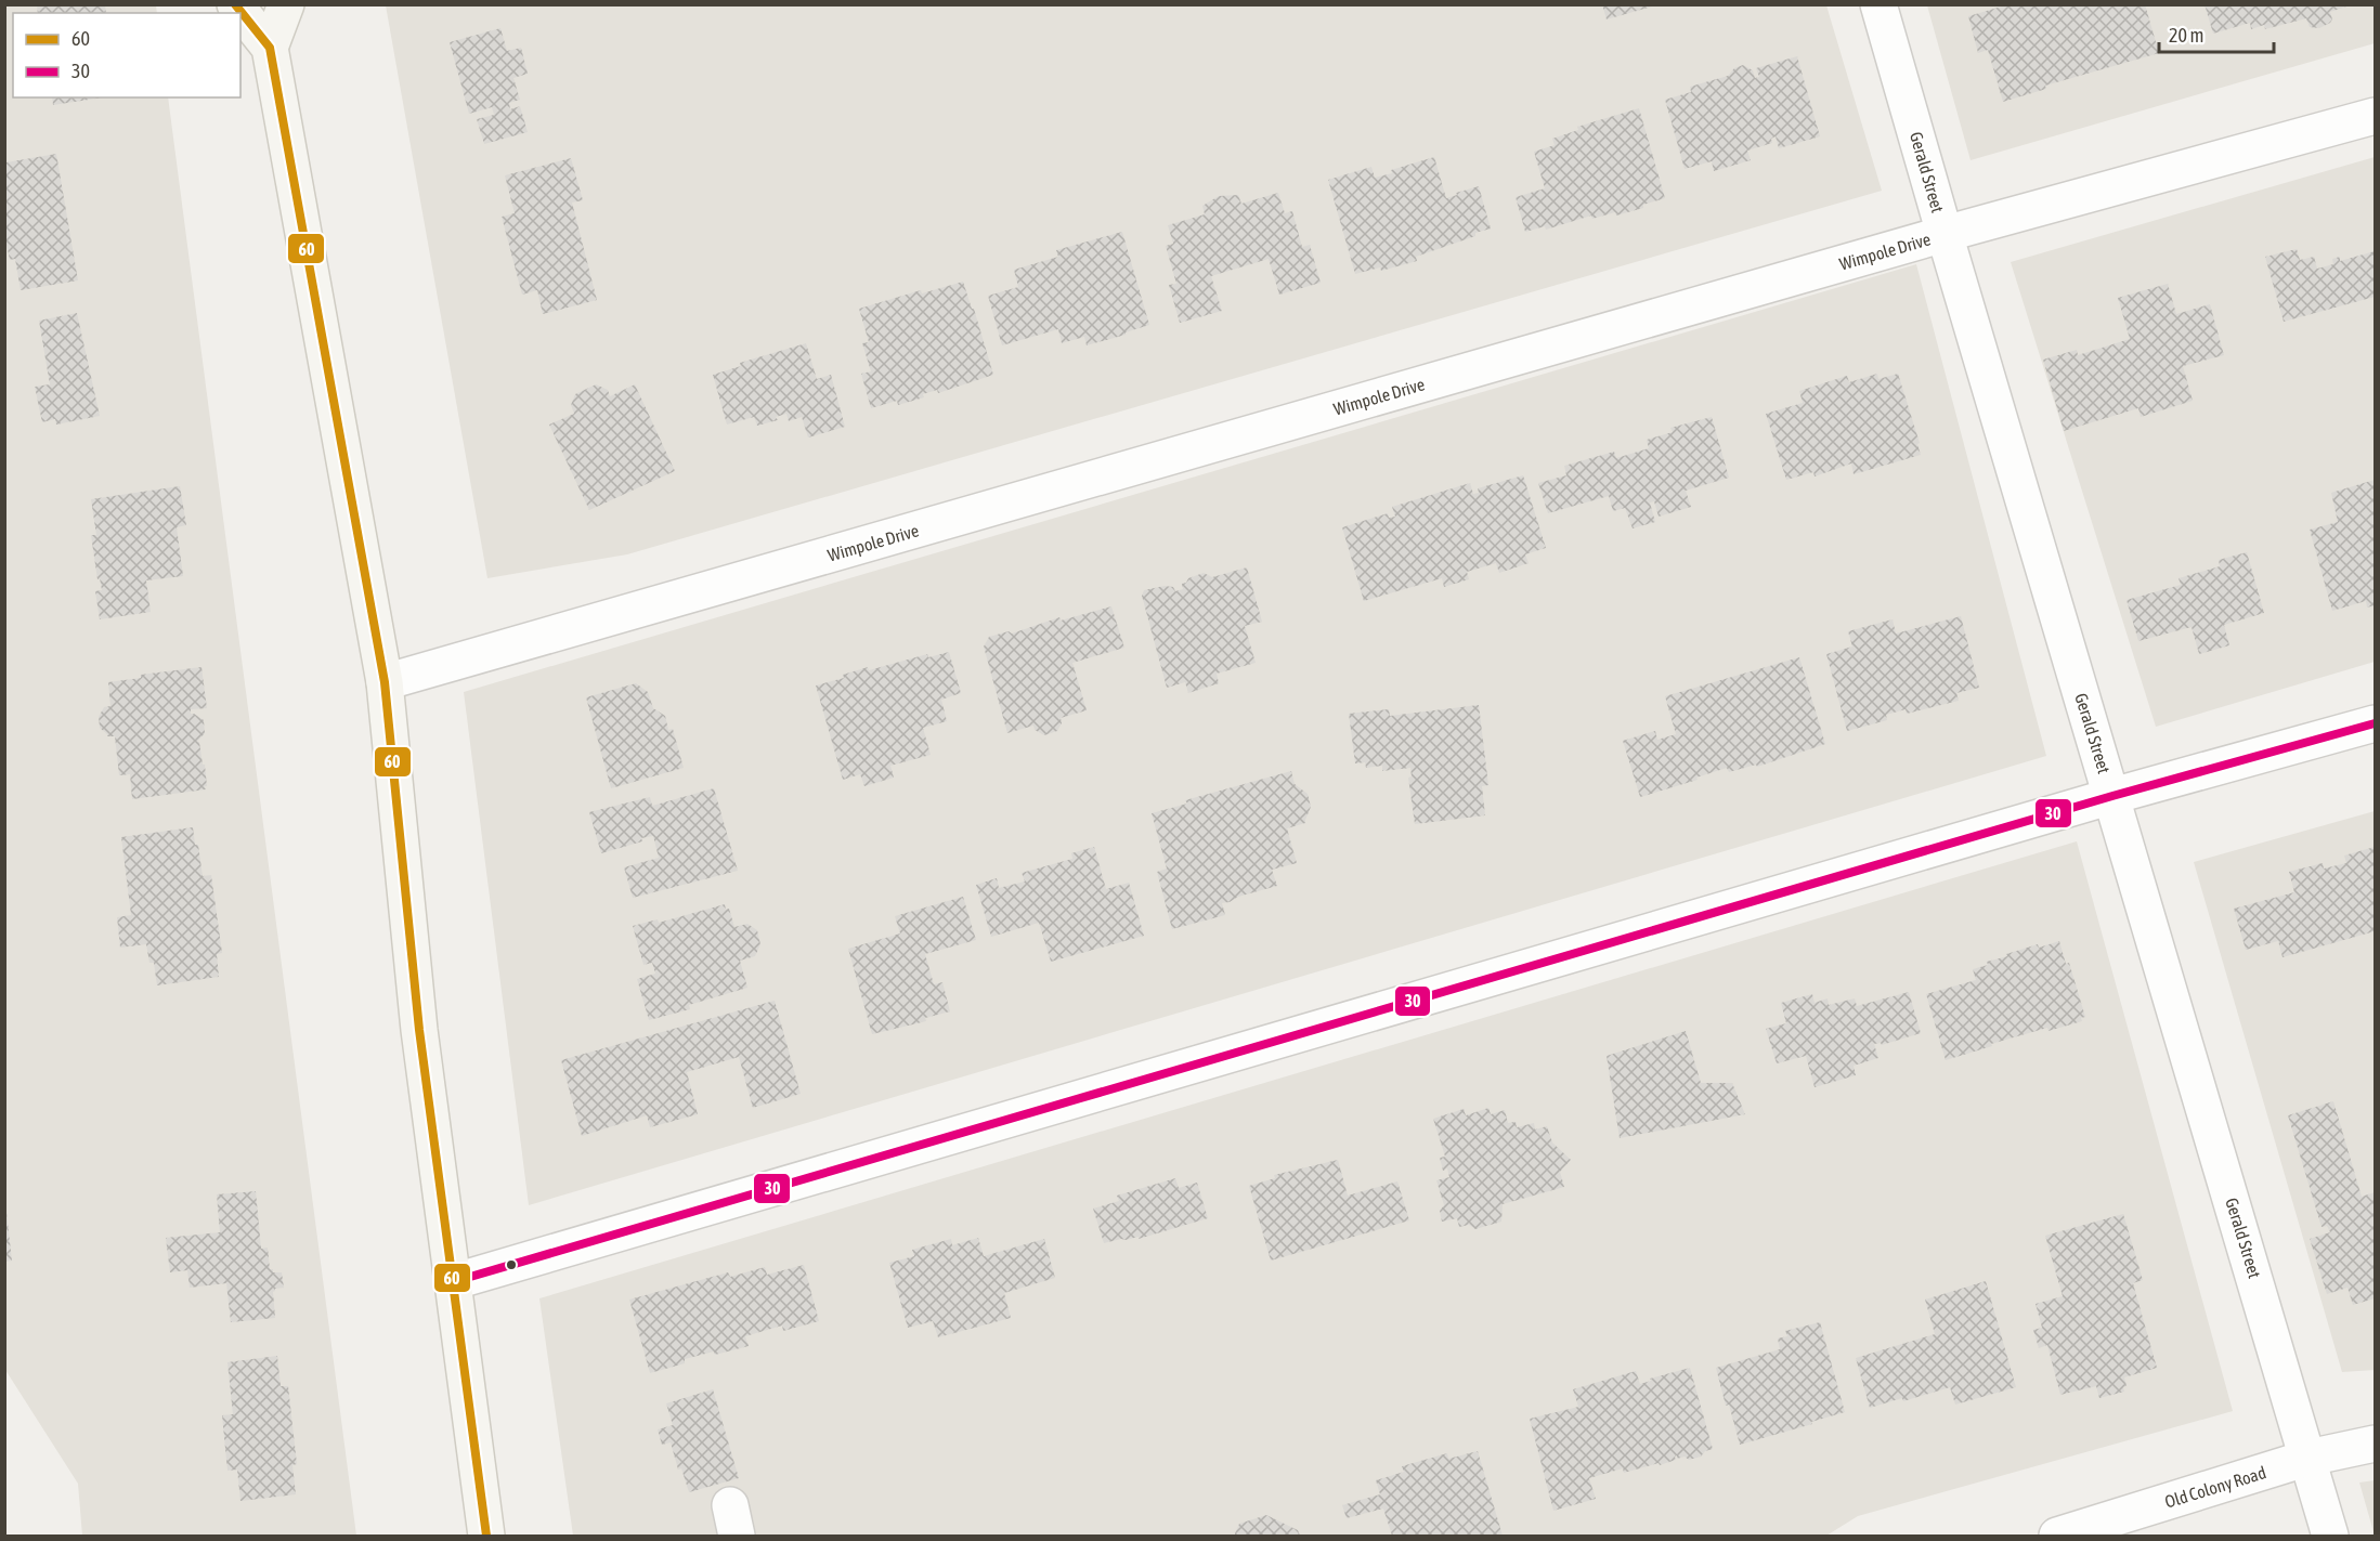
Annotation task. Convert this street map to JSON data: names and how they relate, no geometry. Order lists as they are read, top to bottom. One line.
{"streets":{"street":["Gerald Street","Wimpole Drive","Old Colony Road"]},"crossings":[["Gerald Street","Wimpole Drive"],["Gerald Street","Old Colony Road"]],"lines":["transit line 60","transit line 30"],"legend":["60","30"],"scale_bar":"20 m"}
